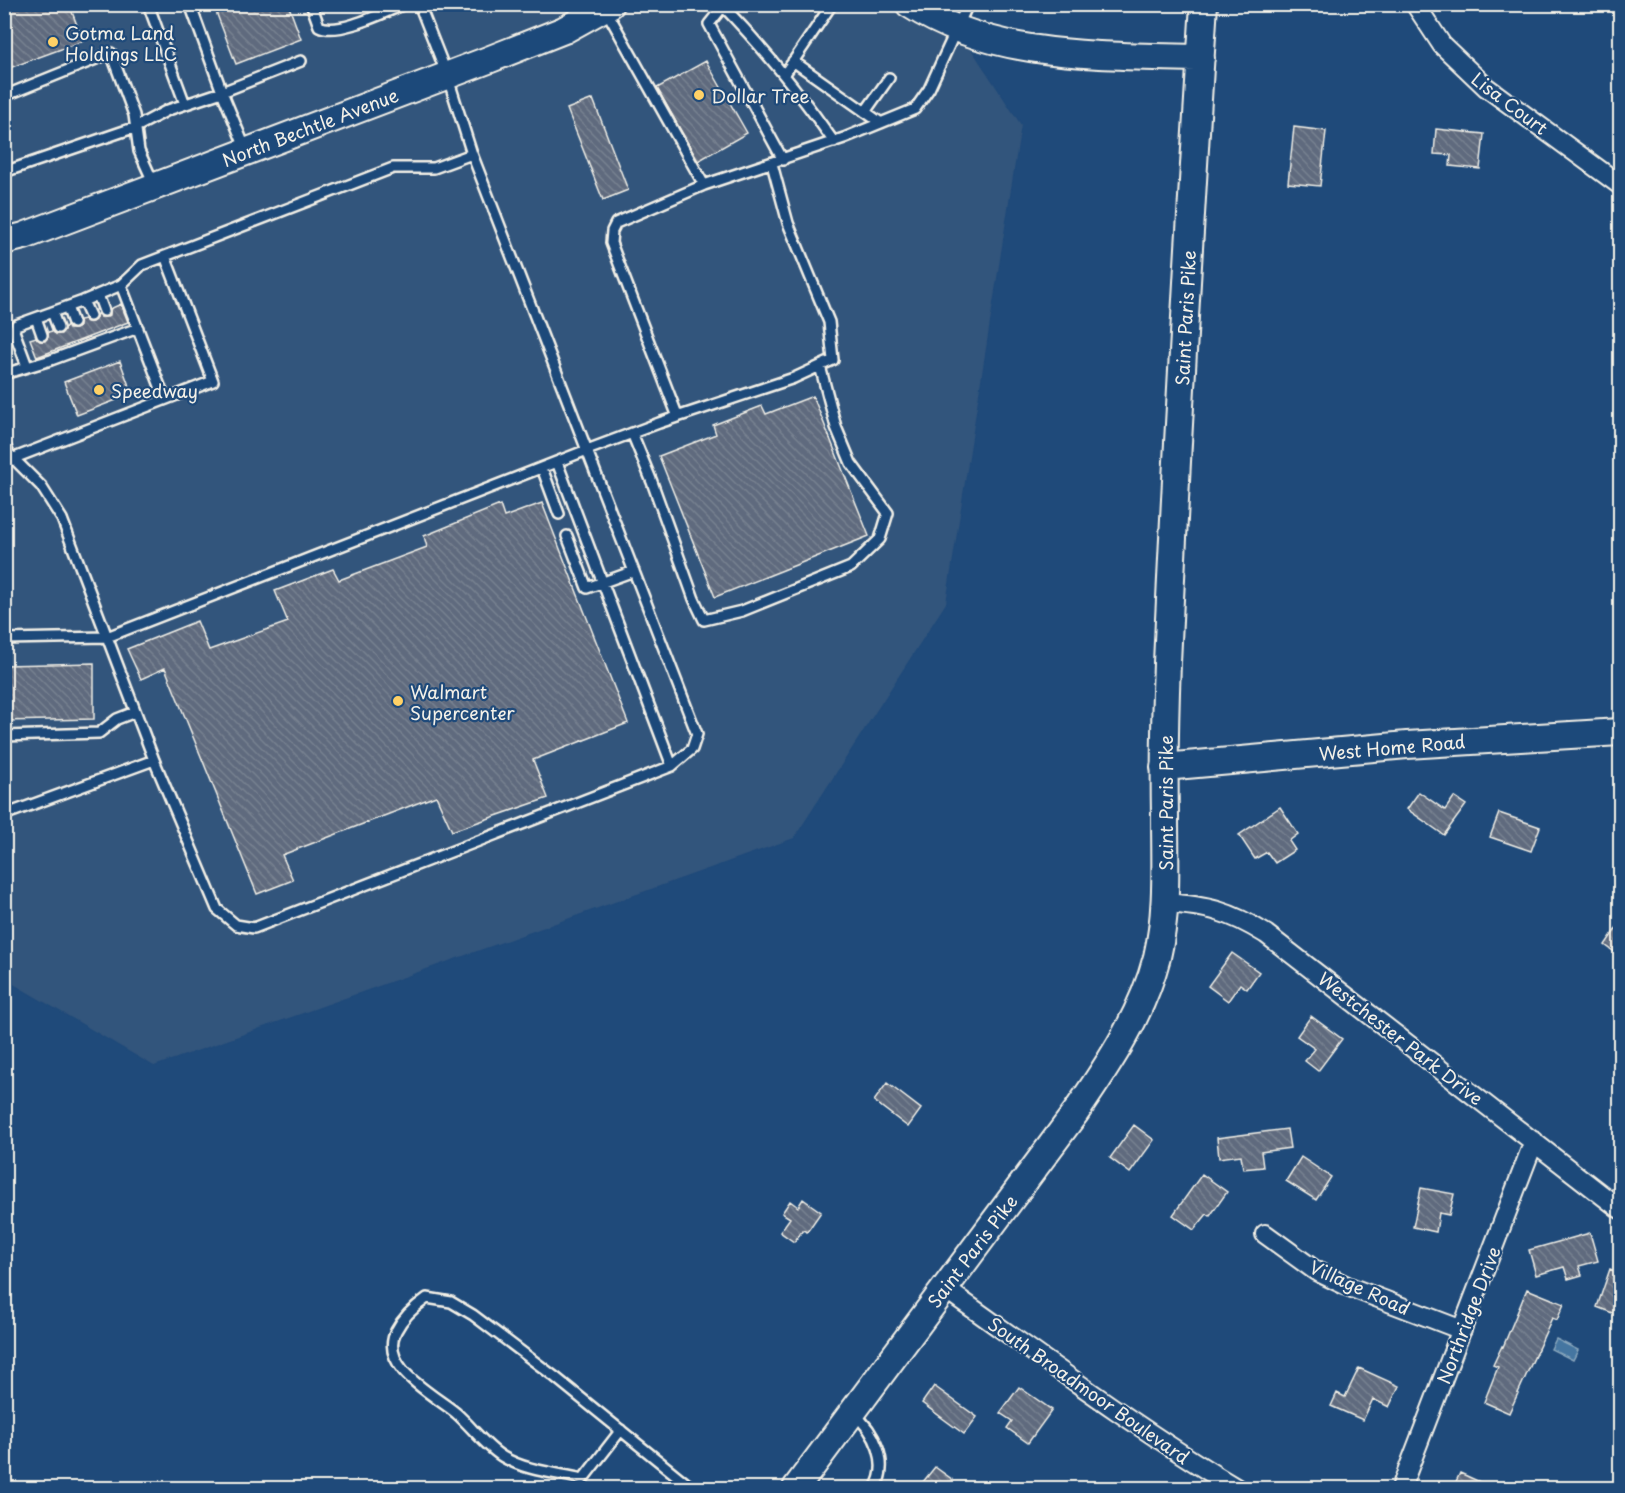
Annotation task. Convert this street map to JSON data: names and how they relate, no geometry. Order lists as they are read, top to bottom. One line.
{"streets":{"street":["Lisa Court","North Bechtle Avenue","Saint Paris Pike","West Home Road","Westchester Park Drive","Village Road","Northridge Drive","South Broadmoor Boulevard"]},"crossings":[["Saint Paris Pike","West Home Road"],["Saint Paris Pike","Westchester Park Drive"],["Saint Paris Pike","South Broadmoor Boulevard"],["Westchester Park Drive","Northridge Drive"],["Village Road","Northridge Drive"]],"places":["Gotma Land Holdings LLC","Dollar Tree","Speedway","Walmart Supercenter"]}
